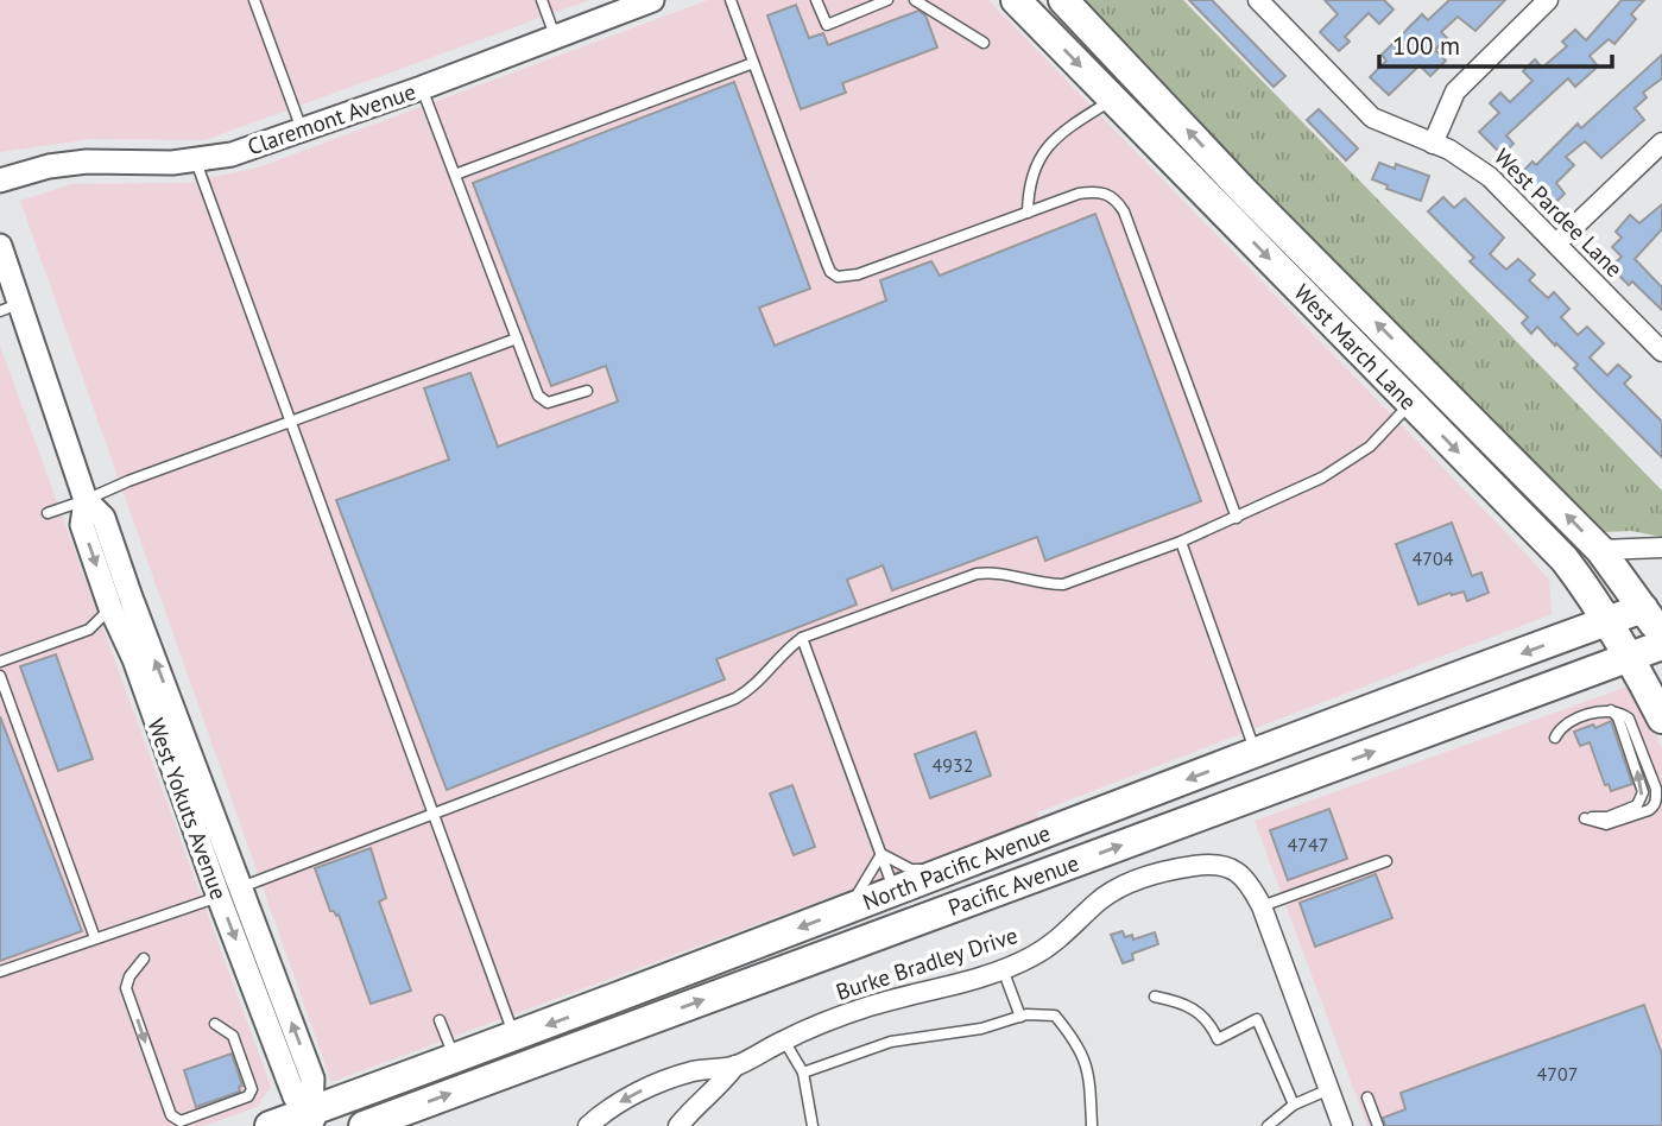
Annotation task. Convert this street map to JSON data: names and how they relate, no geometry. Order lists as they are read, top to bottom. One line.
{"streets":{"main road":["West March Lane","North Pacific Avenue","Pacific Avenue"],"street":["Claremont Avenue","West Pardee Lane","West Yokuts Avenue","Burke Bradley Drive"]},"crossings":[["West March Lane","North Pacific Avenue"],["West March Lane","Pacific Avenue"],["West Yokuts Avenue","North Pacific Avenue"]],"one_way":["North Pacific Avenue","Pacific Avenue"],"house_numbers":["4704","4932","4747","4707"],"scale_bar":"100 m"}
